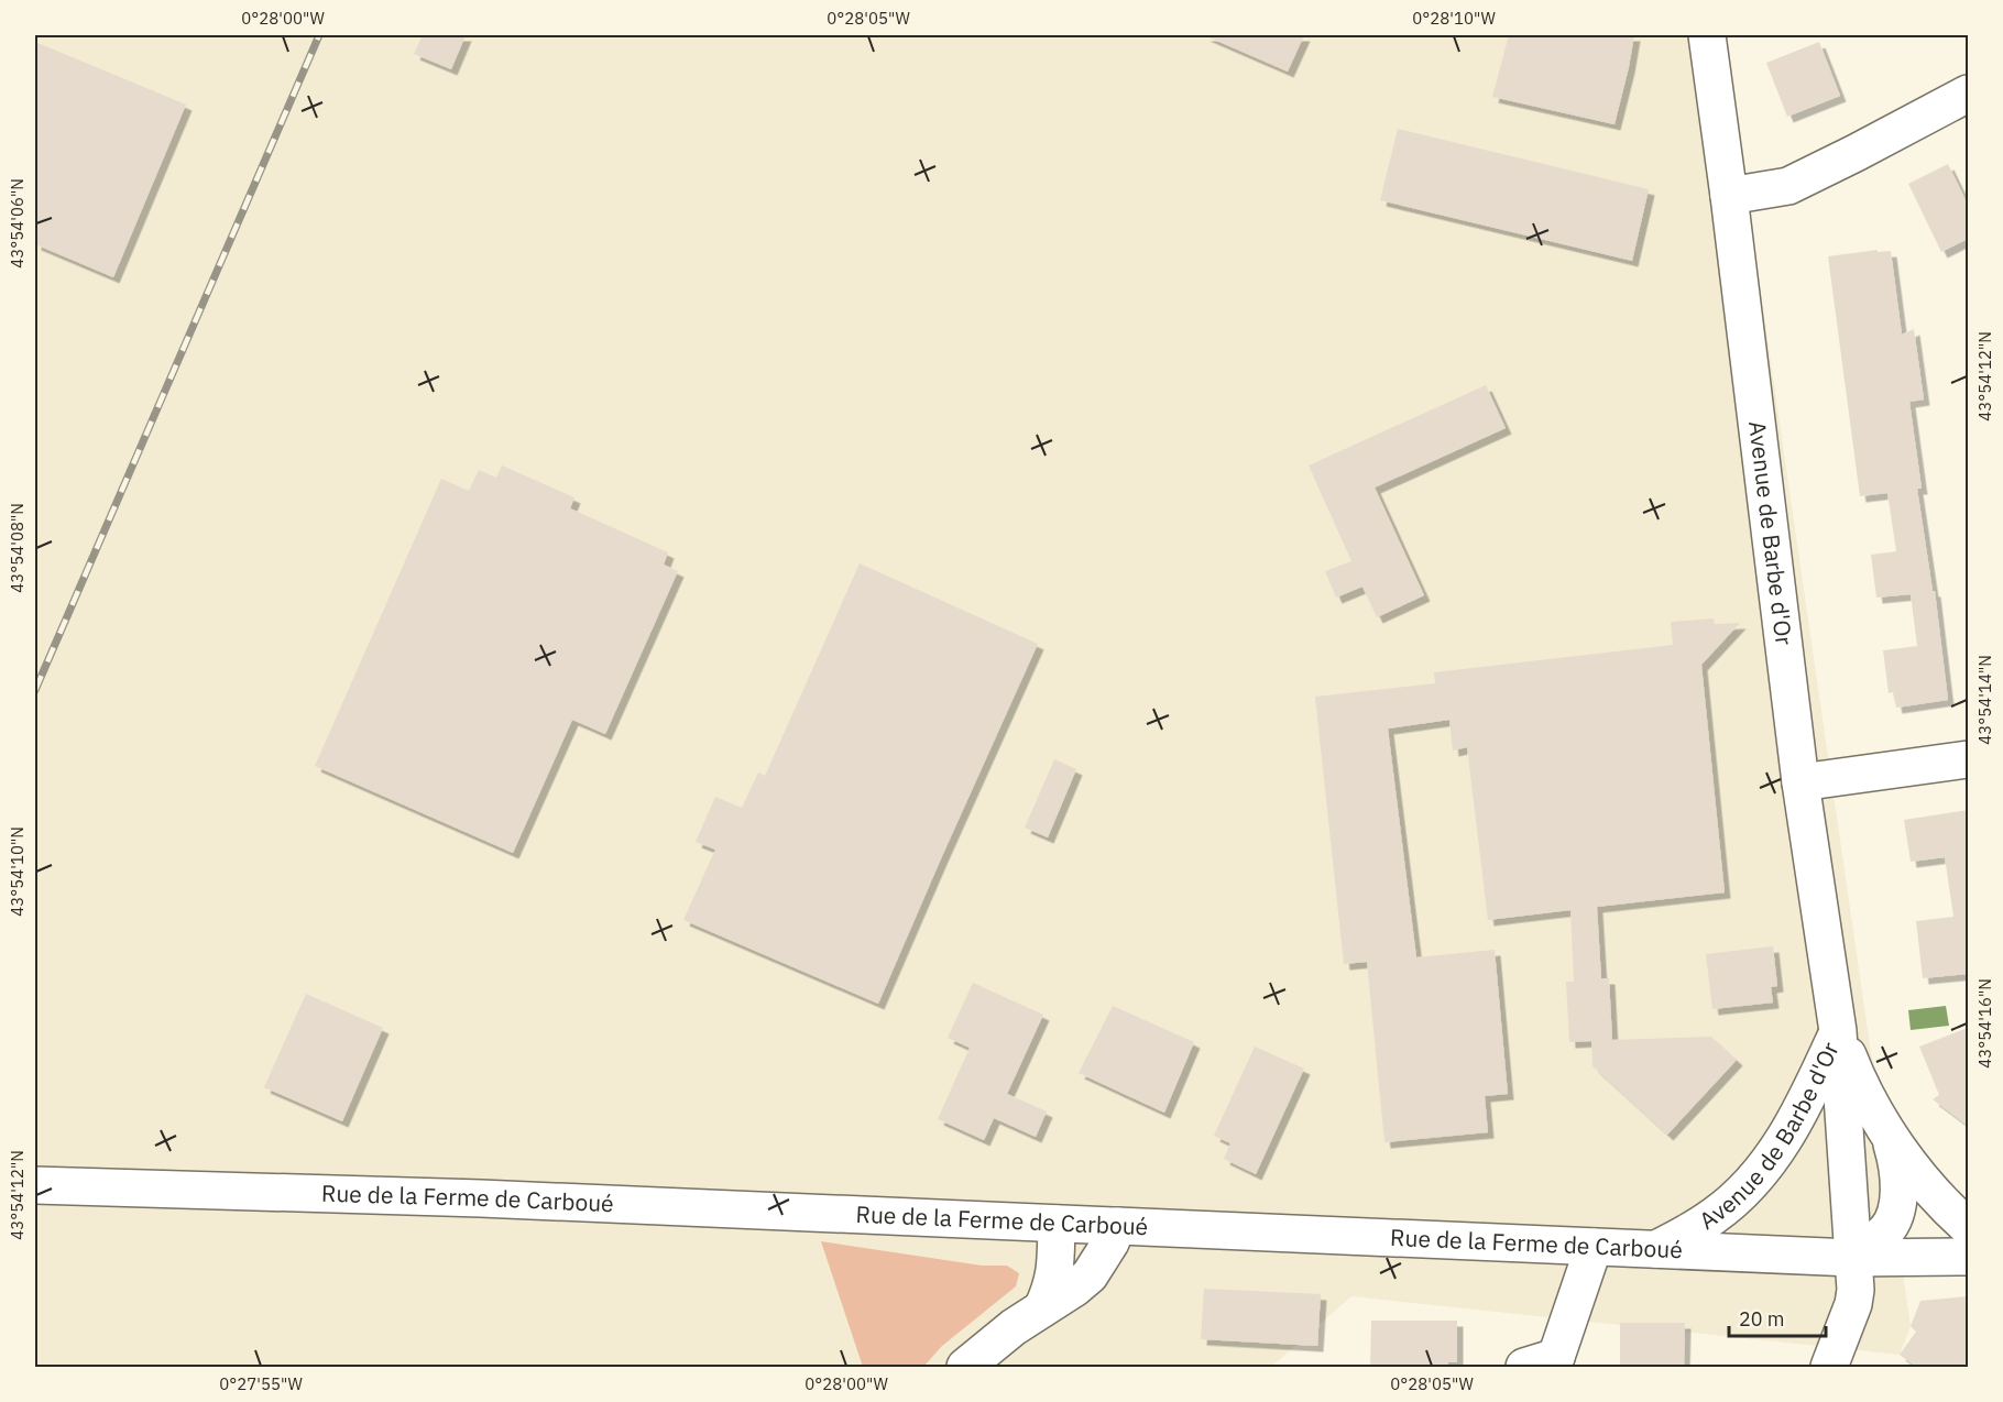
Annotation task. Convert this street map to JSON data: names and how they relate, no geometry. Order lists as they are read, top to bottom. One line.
{"streets":{"street":["Avenue de Barbe d'Or","Rue de la Ferme de Carboué"]},"crossings":[["Avenue de Barbe d'Or","Rue de la Ferme de Carboué"]],"scale_bar":"20 m","coordinates":["0°28'00\"W","0°28'05\"W","0°28'10\"W","43°54'06\"N","43°54'12\"N","43°54'08\"N","43°54'14\"N","43°54'10\"N","43°54'16\"N","0°27'55\"W"]}
